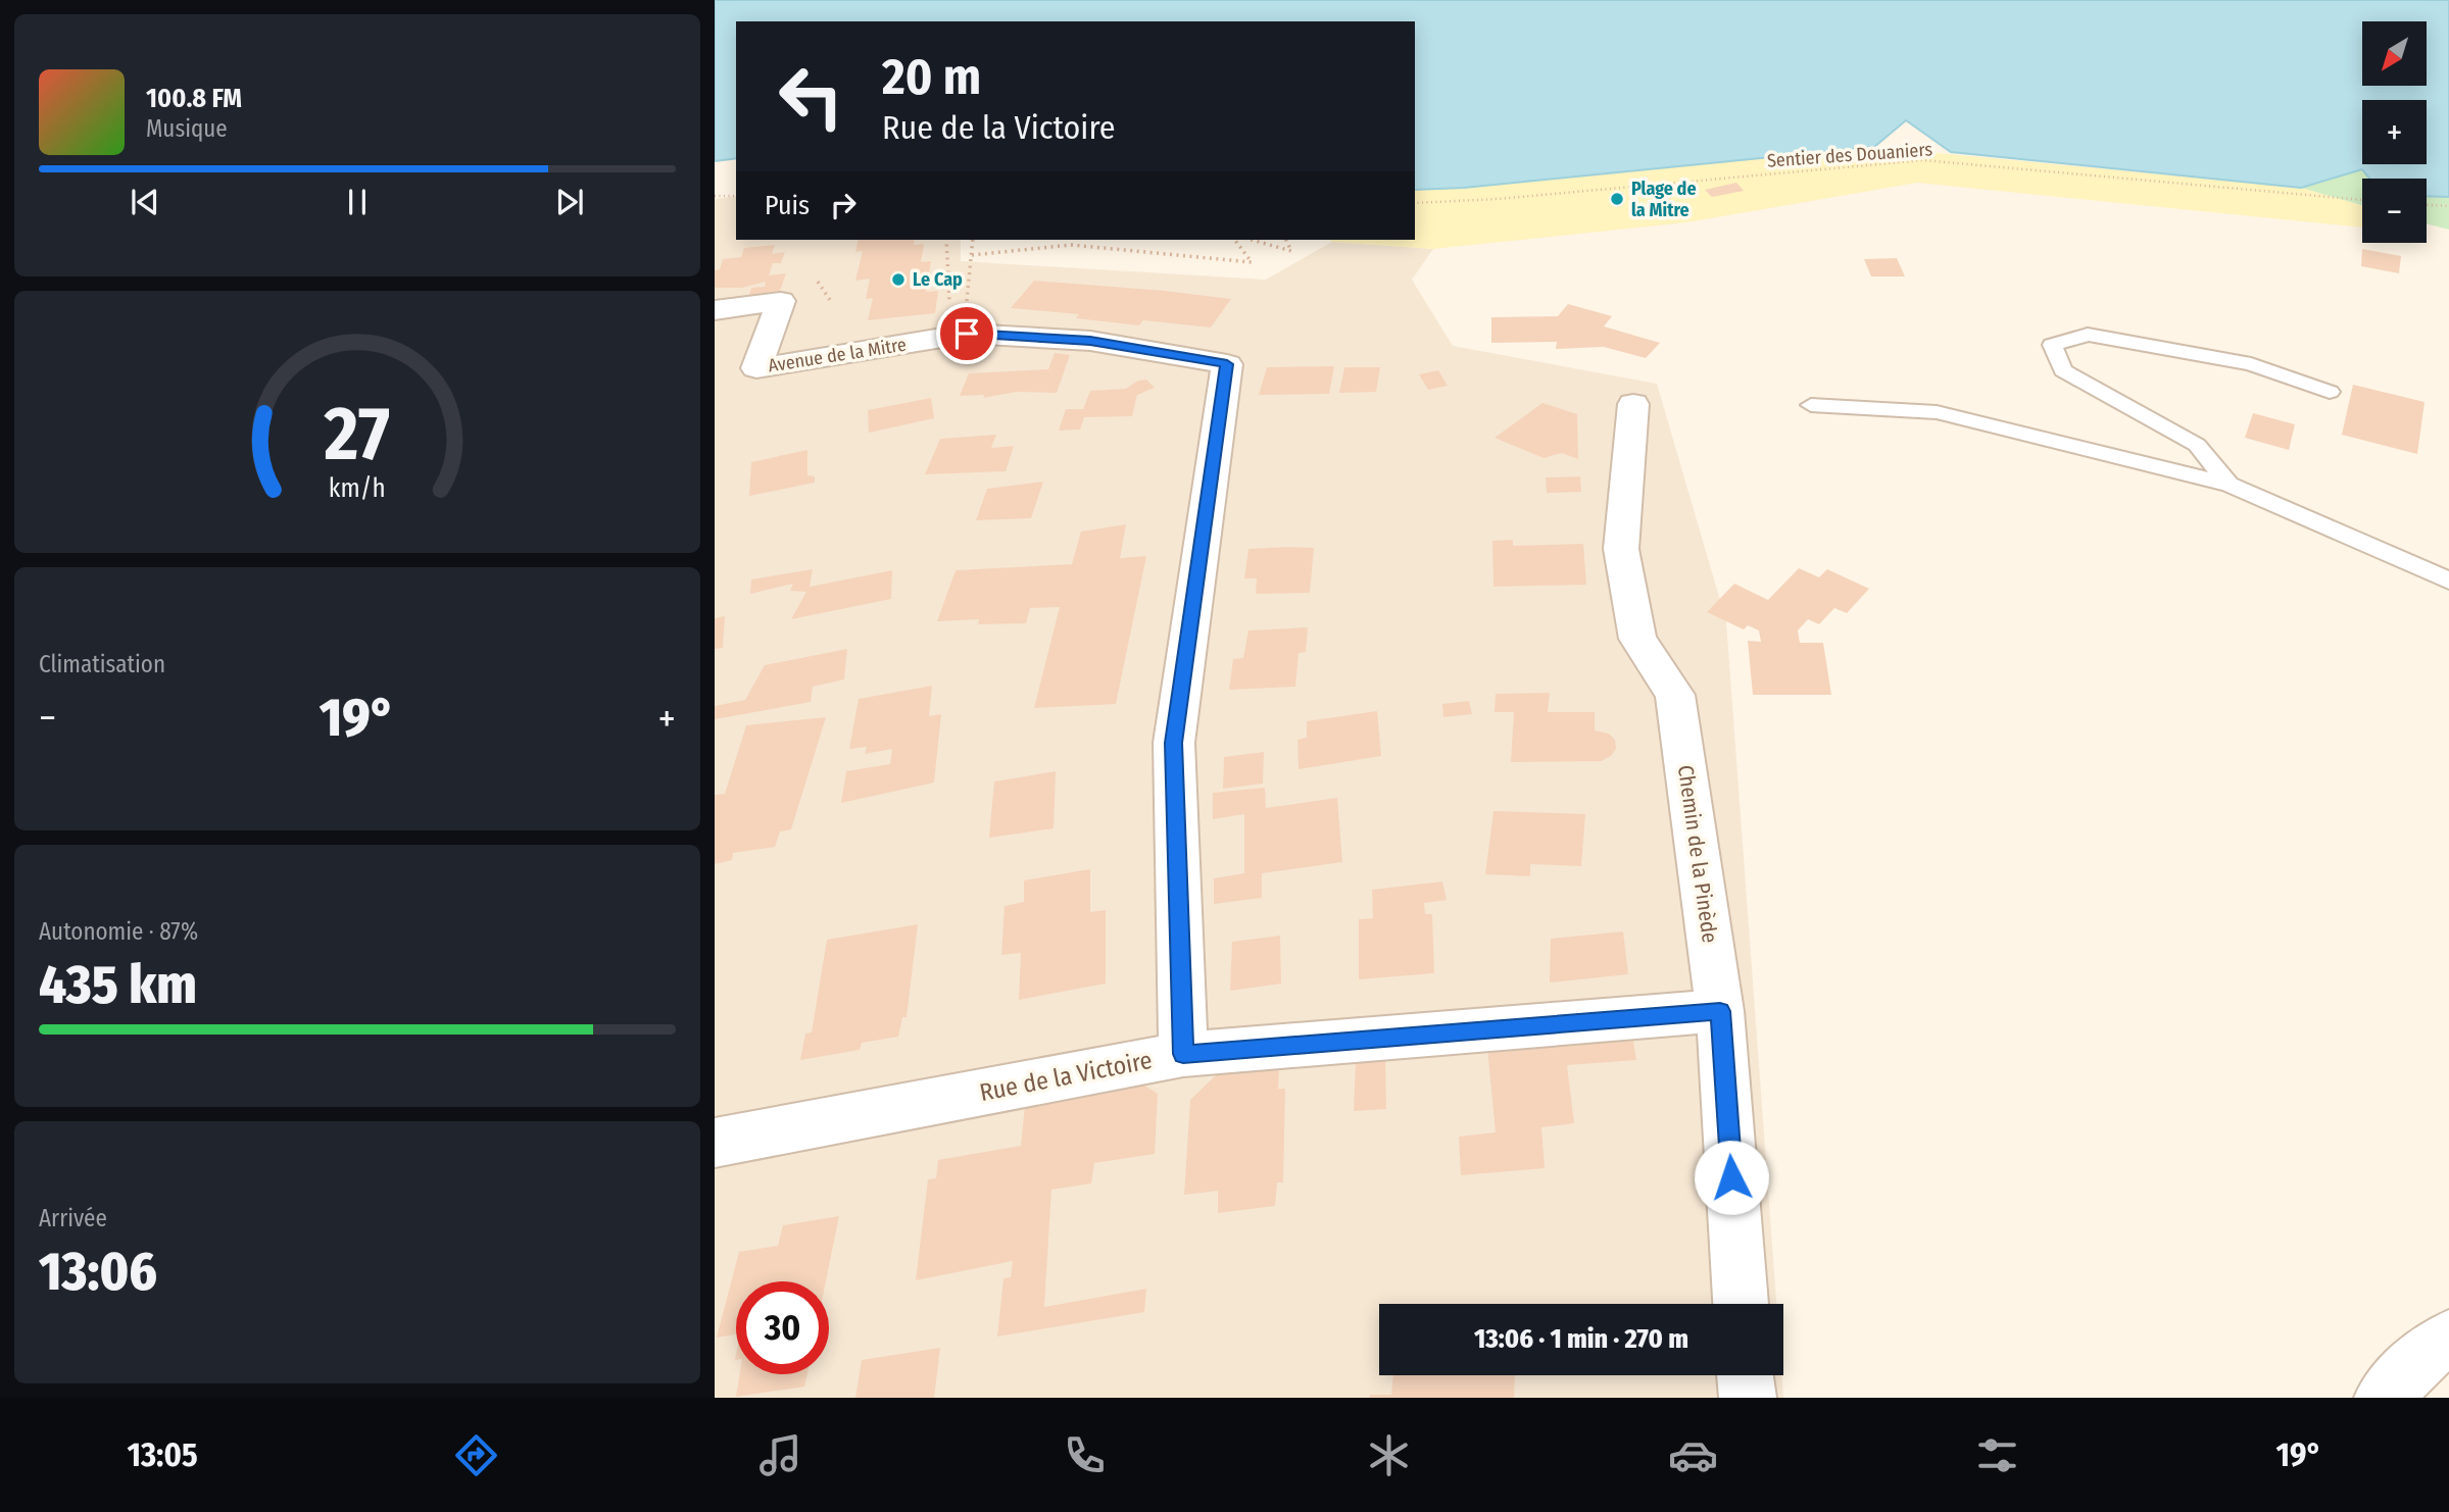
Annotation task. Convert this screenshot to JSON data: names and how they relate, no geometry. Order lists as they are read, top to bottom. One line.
{"streets":{"street":["Avenue de la Mitre","Chemin de la Pinède","Rue de la Victoire"],"path":["Sentier des Douaniers"]},"crossings":[["Avenue de la Mitre","Rue de la Victoire"],["Chemin de la Pinède","Rue de la Victoire"]],"places":["Plage de la Mitre","Le Cap"],"north":"bottom left","page":{"map_buttons":["+","−"],"turn":["20 m","Rue de la Victoire"],"song":["100.8 FM","Musique"],"then":"Puis","tile":["Climatisation",["Autonomie · 87%","435 km"],["Arrivée","13:06"]],"heat":["−","19°","+"],"limit":"30","trip":"13:06 · 1 min · 270 m","tabs":["13:05","19°"],"gauge":["27","km/h"]}}
